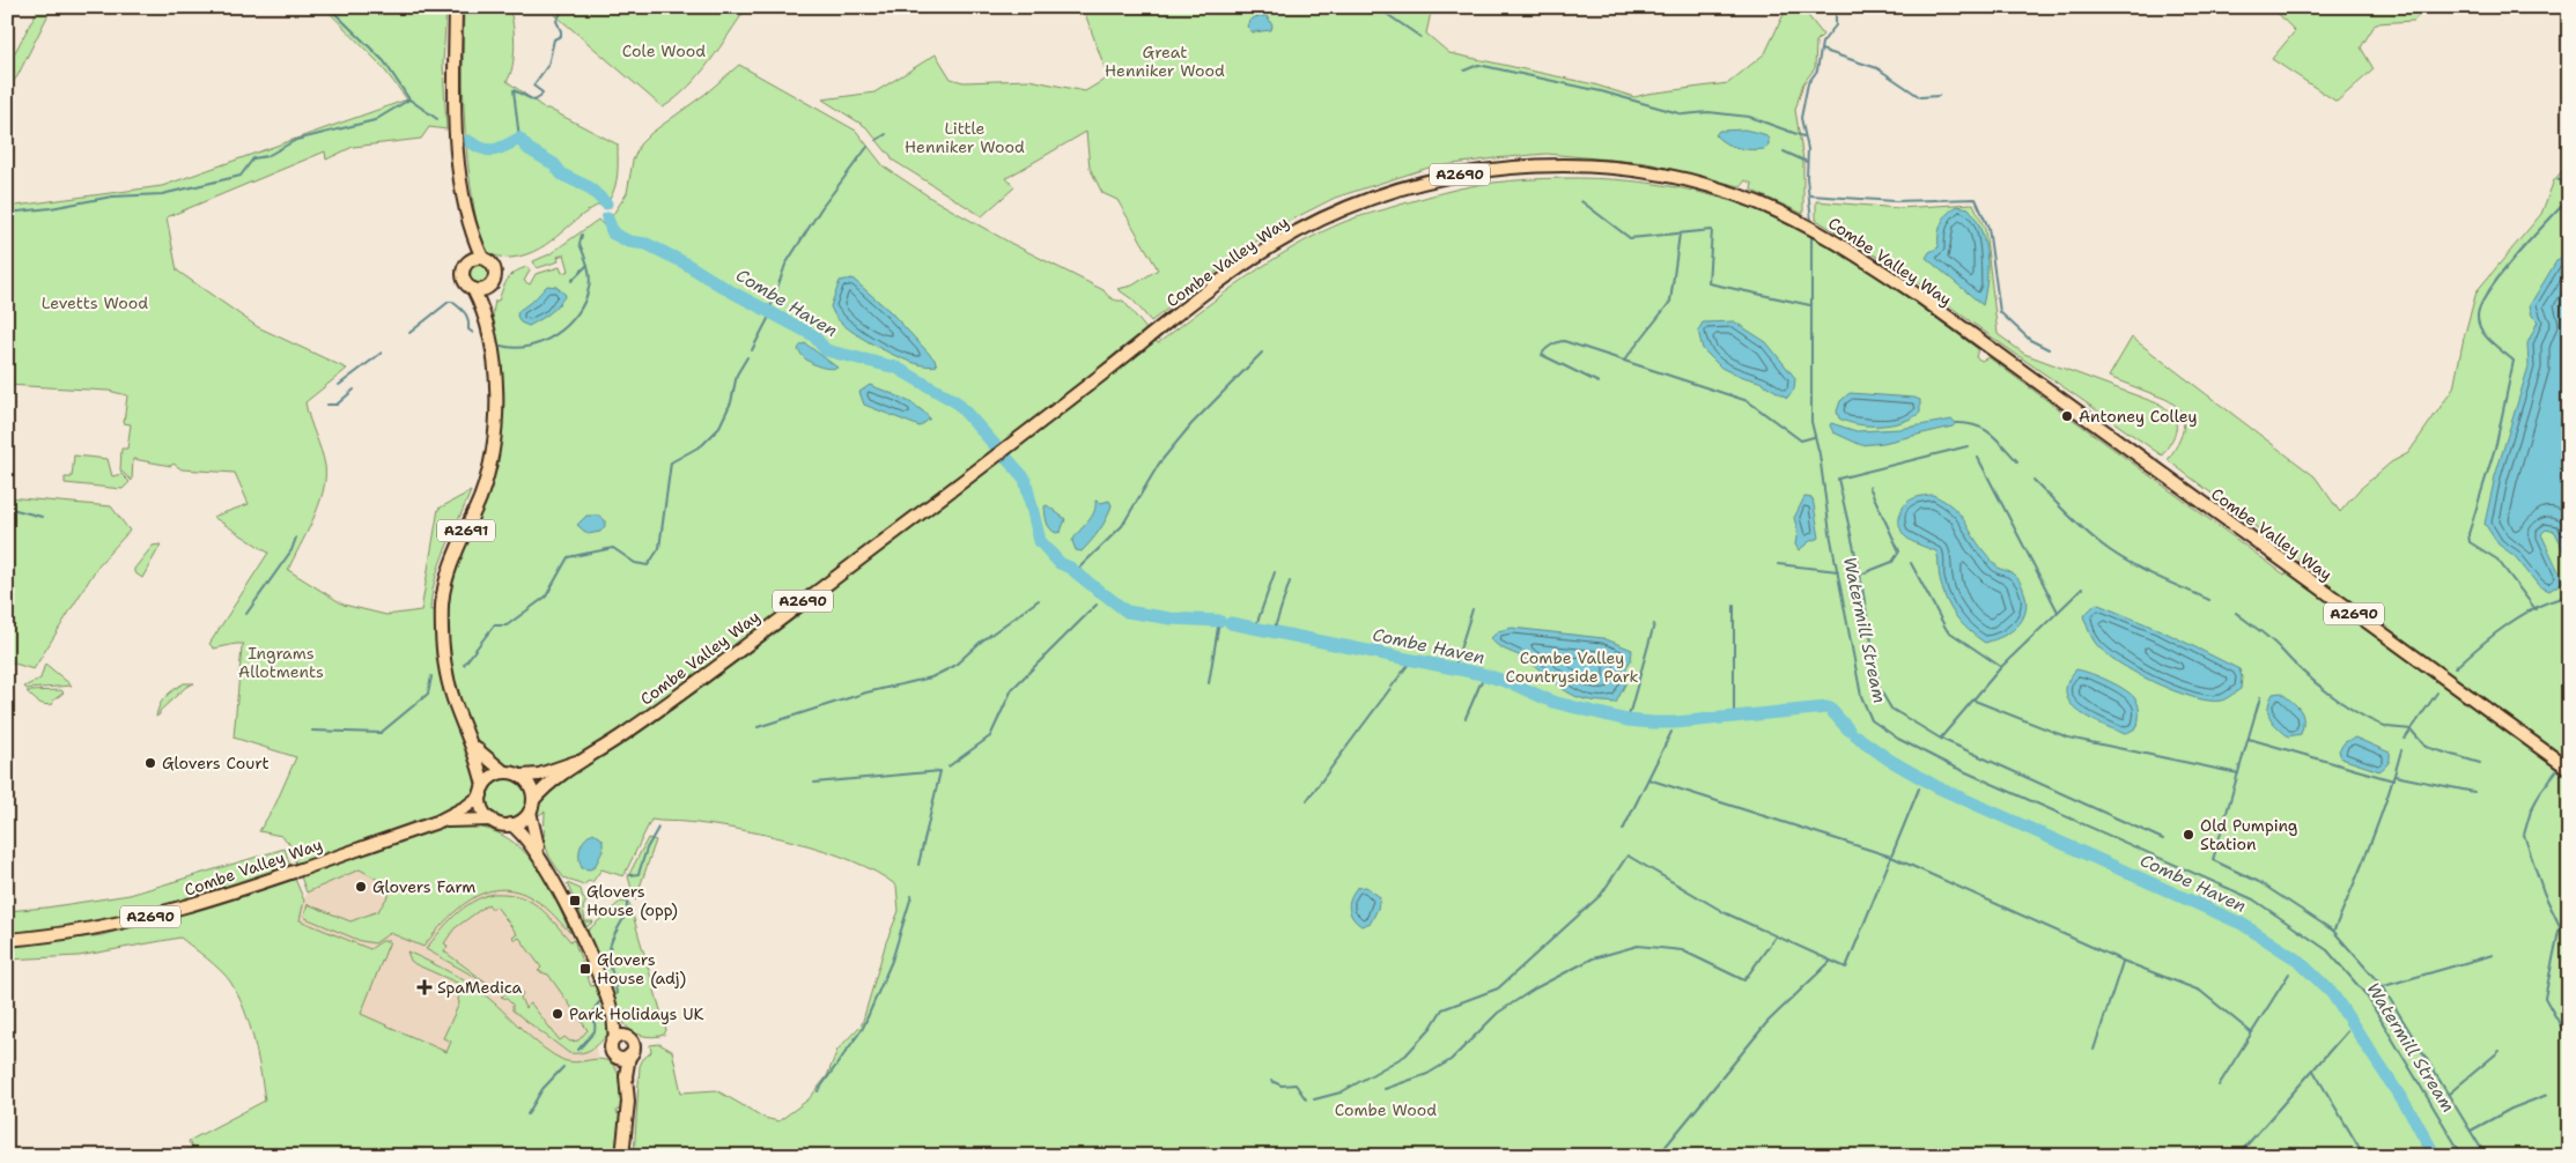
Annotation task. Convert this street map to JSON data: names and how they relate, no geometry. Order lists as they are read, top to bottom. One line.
{"streets":{"main road":["A2690","Combe Valley Way","A2691"]},"crossings":[["Combe Valley Way","A2691"]],"water":["Combe Haven","Watermill Stream"],"parks":["Cole Wood","Great Henniker Wood","Little Henniker Wood","Levetts Wood","Ingrams Allotments","Combe Valley Countryside Park","Combe Wood"],"places":{"other":["Antoney Colley","Glovers Court","Old Pumping Station","Glovers Farm","Park Holidays UK"],"transit":["Glovers House (opp)","Glovers House (adj)"],"health":["SpaMedica"]}}
